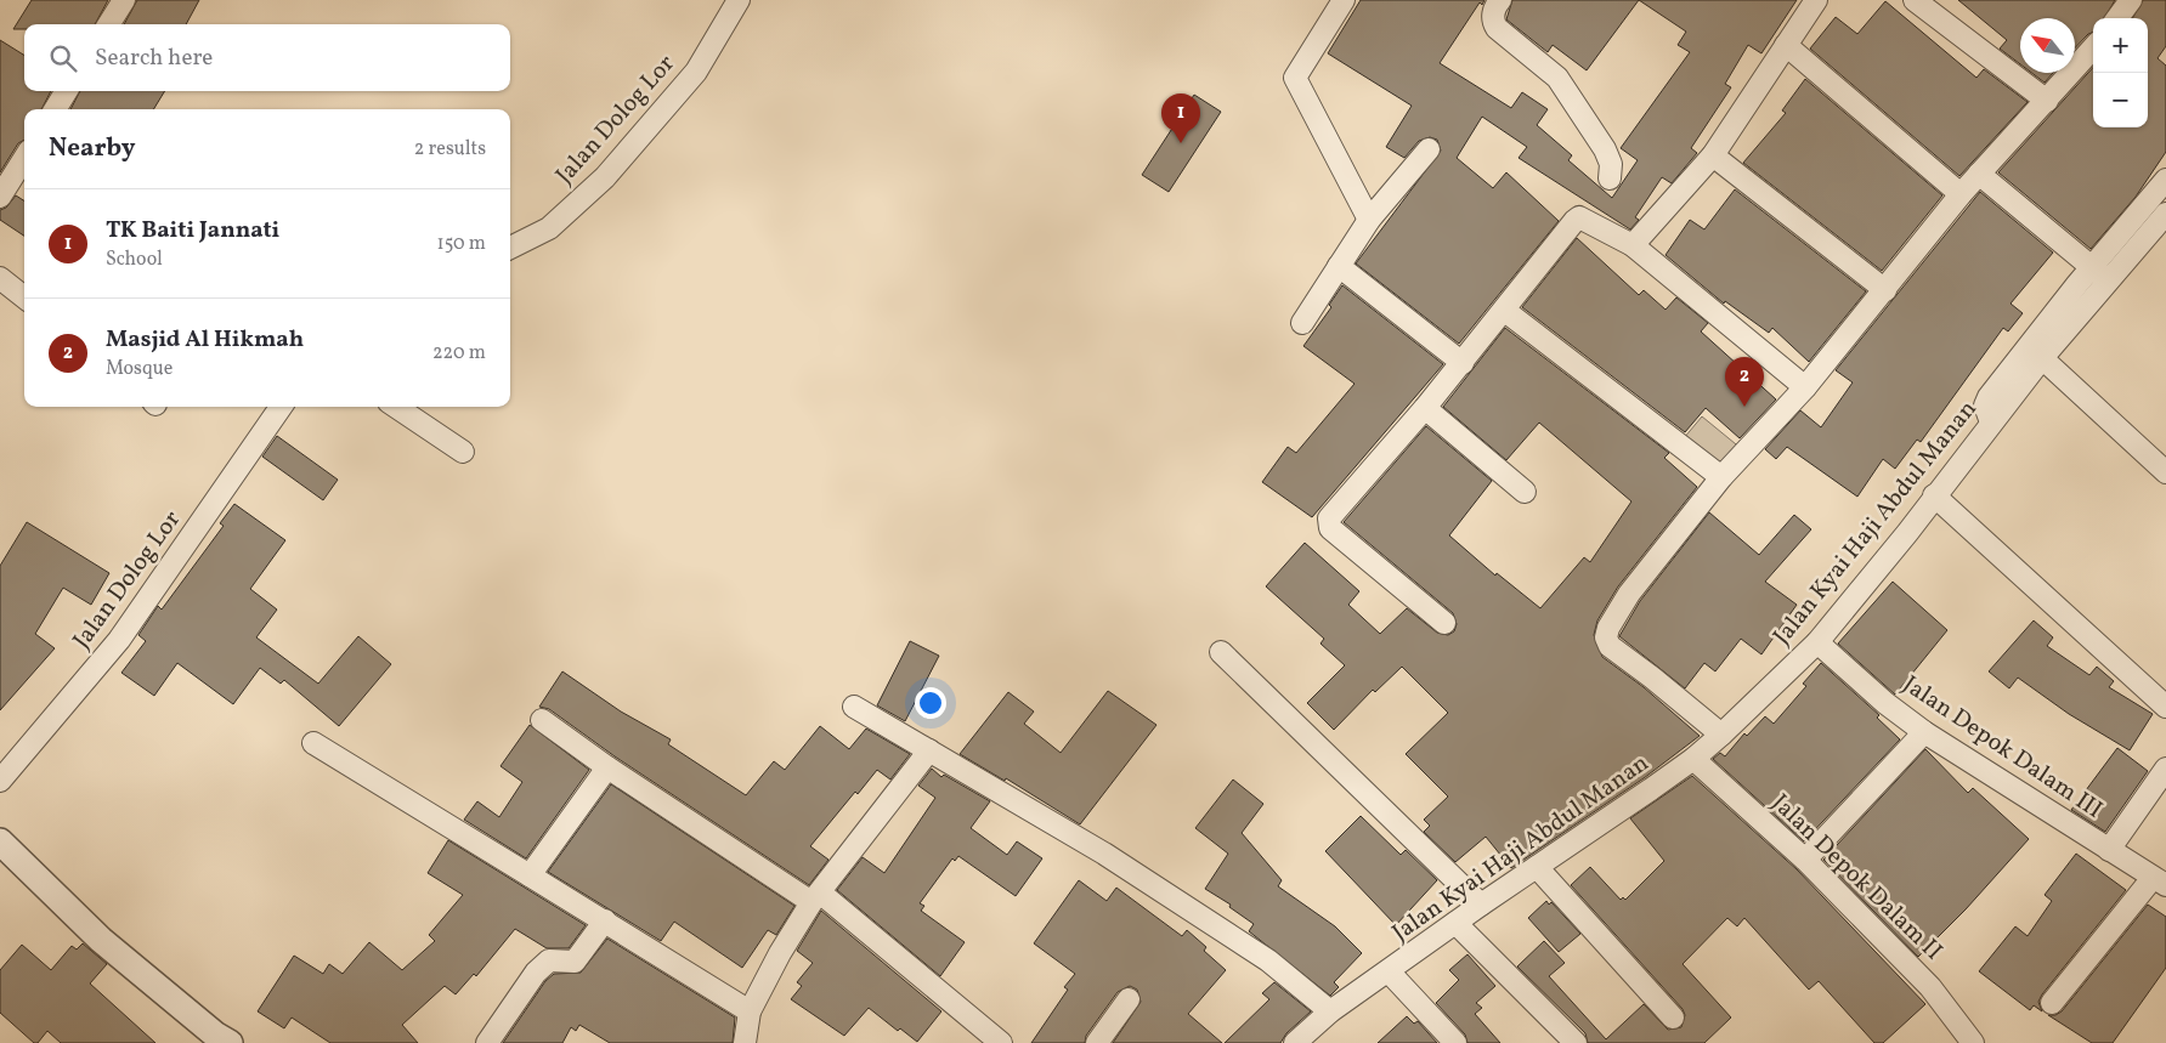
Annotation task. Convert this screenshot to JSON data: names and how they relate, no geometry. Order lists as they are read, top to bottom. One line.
{"streets":{"street":["Jalan Dolog Lor","Jalan Kyai Haji Abdul Manan","Jalan Depok Dalam III","Jalan Depok Dalam II"]},"crossings":[["Jalan Kyai Haji Abdul Manan","Jalan Depok Dalam III"],["Jalan Kyai Haji Abdul Manan","Jalan Depok Dalam II"]],"north":"top left","page":{"map_buttons":["+","−"],"search":"Search here","pins":["1","2"],"heading":["Nearby","2 results"],"list":[{"mark":"1","name":"TK Baiti Jannati","note":"School","value":"150 m"},{"mark":"2","name":"Masjid Al Hikmah","note":"Mosque","value":"220 m"}]}}
